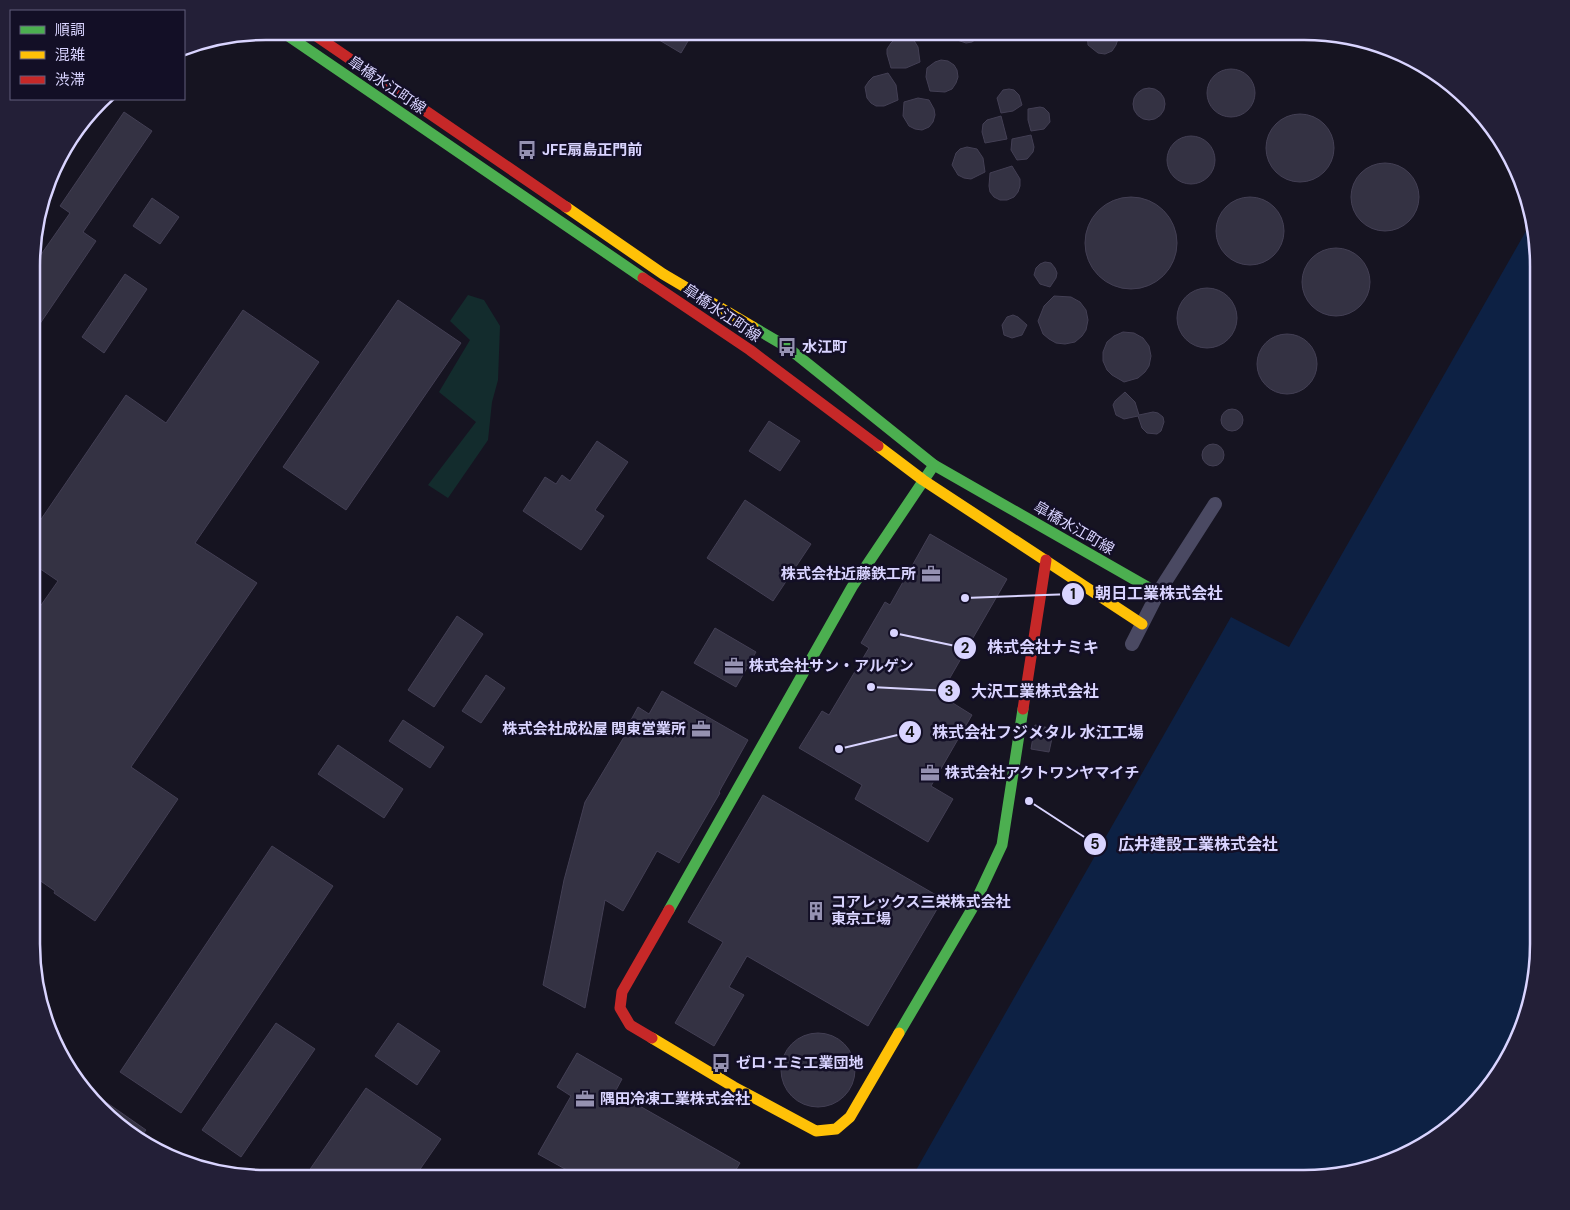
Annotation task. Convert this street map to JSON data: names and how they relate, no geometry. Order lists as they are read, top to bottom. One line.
{"streets":{"street":["皐橋水江町線"]},"places":{"bus stop":["JFE扇島正門前","水江町","ゼロ･エミ工業団地"],"office":["株式会社近藤鉄工所","株式会社サン・アルゲン","株式会社成松屋 関東営業所","株式会社アクトワンヤマイチ","隅田冷凍工業株式会社"],"other":["朝日工業株式会社","株式会社ナミキ","大沢工業株式会社","株式会社フジメタル 水江工場","広井建設工業株式会社"],"building":["コアレックス三栄株式会社 東京工場"]},"legend":["順調","混雑","渋滞"]}
